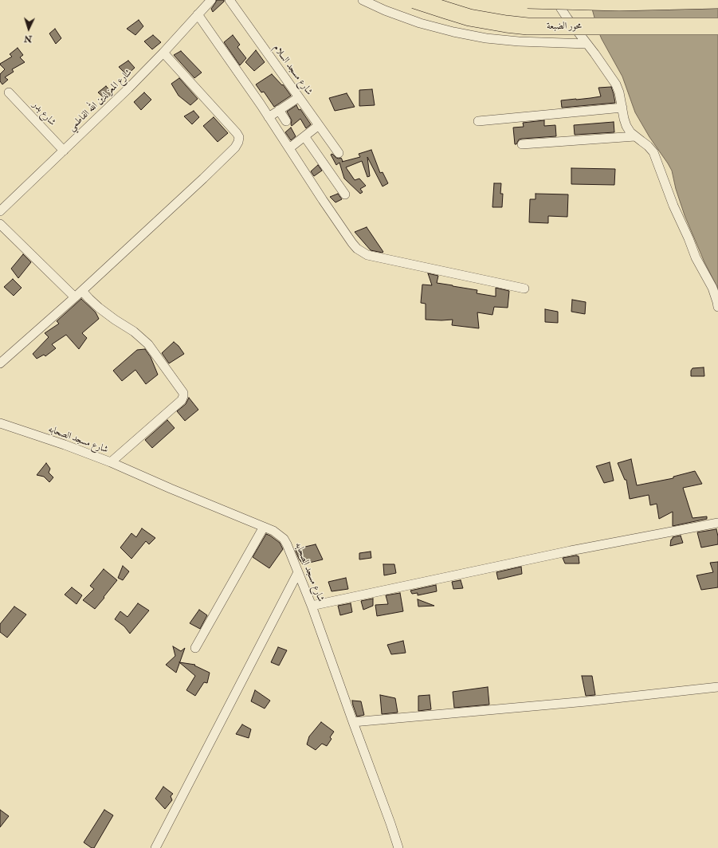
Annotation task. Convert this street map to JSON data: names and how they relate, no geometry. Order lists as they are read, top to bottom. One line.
{"streets":{"highway":["محور الضبعة"],"street":["شارع مسجد السلام","شارع المعز لدين الله الفاطمي","شارع بدر","شارع مسجد الصحابه"]},"crossings":[["شارع المعز لدين الله الفاطمي","شارع بدر"]],"north":"bottom"}
